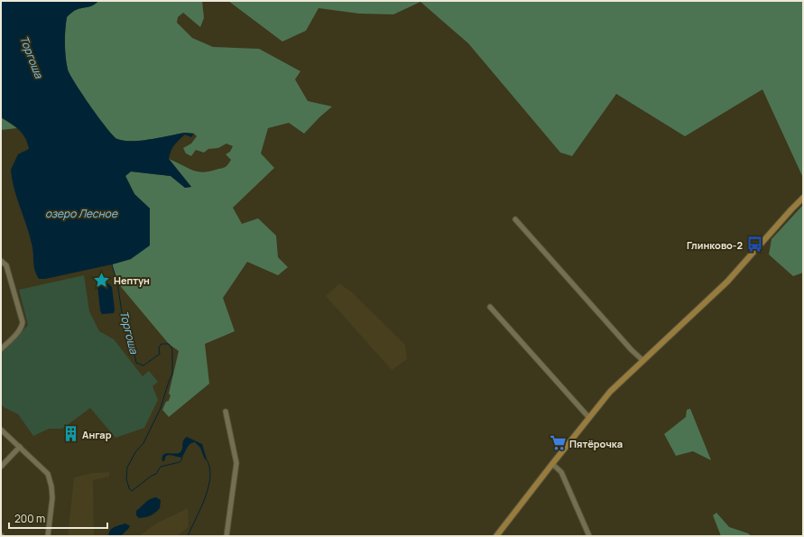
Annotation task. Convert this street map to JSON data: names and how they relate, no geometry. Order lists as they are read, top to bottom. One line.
{"water":["Торгоша","озеро Лесное"],"places":{"bus stop":["Глинково-2"],"place":["Нептун"],"building":["Ангар"],"supermarket":["Пятёрочка"]},"scale_bar":"200 m"}
